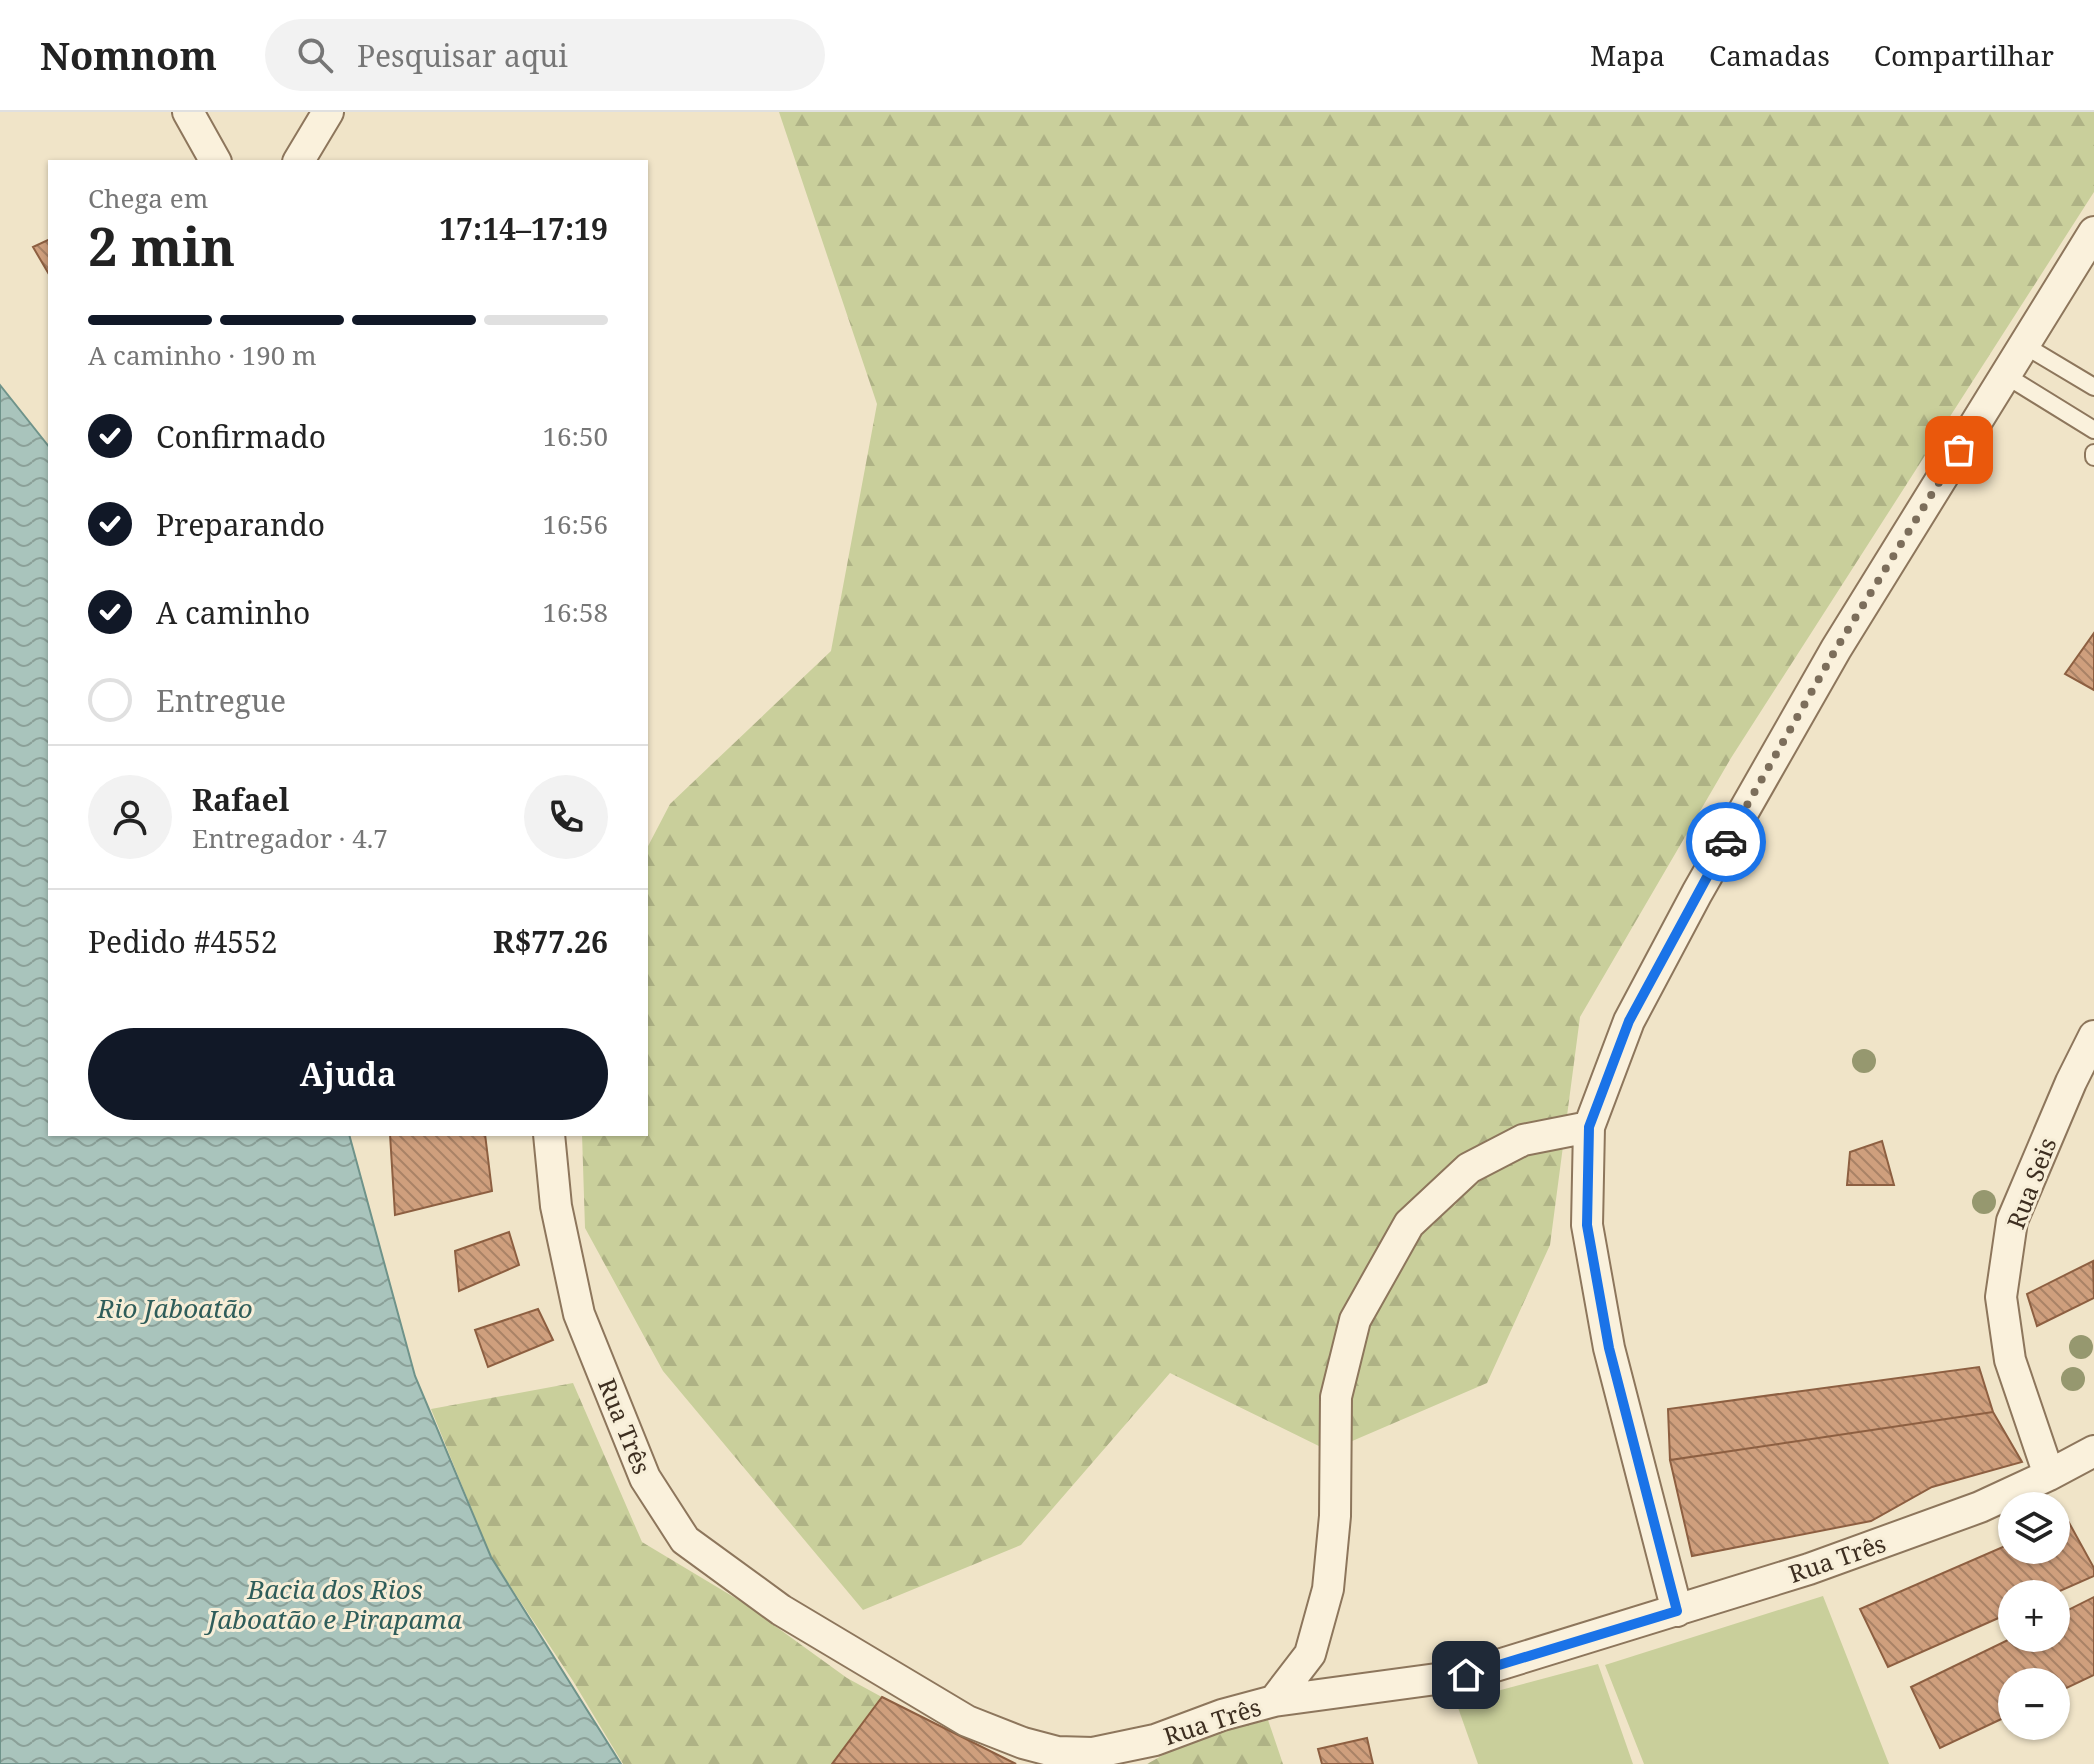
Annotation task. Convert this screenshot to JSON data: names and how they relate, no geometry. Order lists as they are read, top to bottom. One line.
{"streets":{"street":["Rua Seis","Rua Três"]},"crossings":[["Rua Seis","Rua Três"]],"water":["Rio Jaboatão","Bacia dos Rios Jaboatão e Pirapama"],"page":{"header":"Nomnom","search":"Pesquisar aqui","nav":["Mapa","Camadas","Compartilhar"],"heading":["2 min","Chega em","17:14–17:19"],"panel":["Rafael","Entregador · 4.7","Pedido #4552","R$77.26"],"bar":"A caminho · 190 m","list":[["Confirmado","16:50"],["Preparando","16:56"],["A caminho","16:58"],"Entregue"],"buttons":"Ajuda","map_buttons":["+","−"]}}
